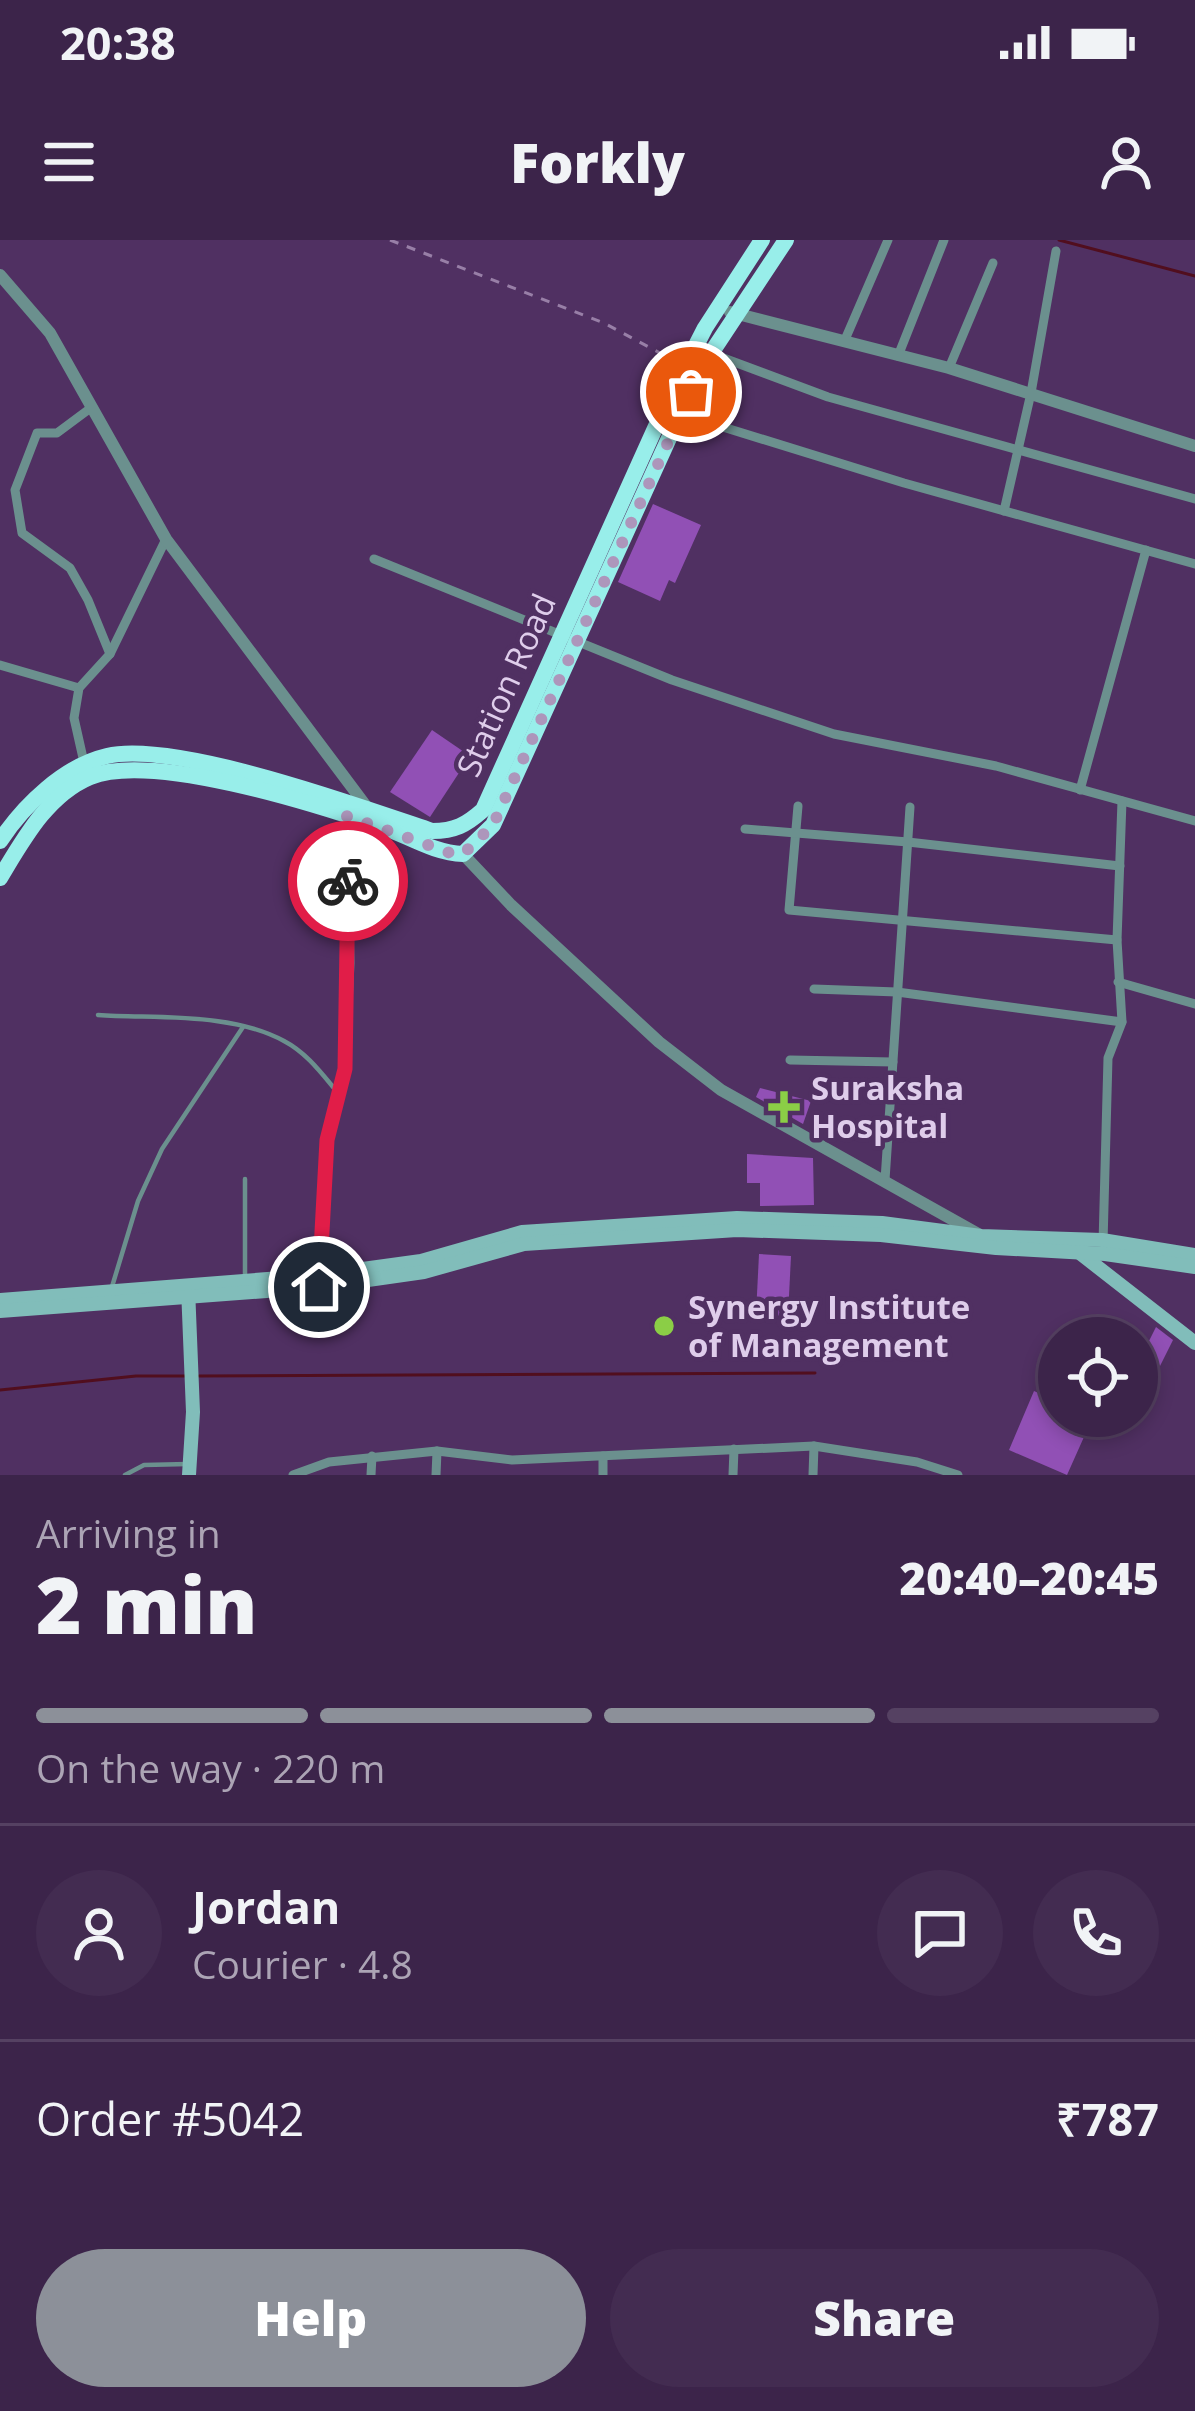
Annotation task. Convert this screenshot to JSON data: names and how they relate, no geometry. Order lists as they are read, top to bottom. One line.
{"streets":{"highway":["Station Road"]},"places":{"health":["Suraksha Hospital"],"other":["Synergy Institute of Management"]},"page":{"status":"20:38","header":"Forkly","heading":["2 min","Arriving in","20:40–20:45"],"panel":["Jordan","Courier · 4.8","Order #5042","₹787"],"bar":"On the way · 220 m","buttons":["Help","Share"]}}
